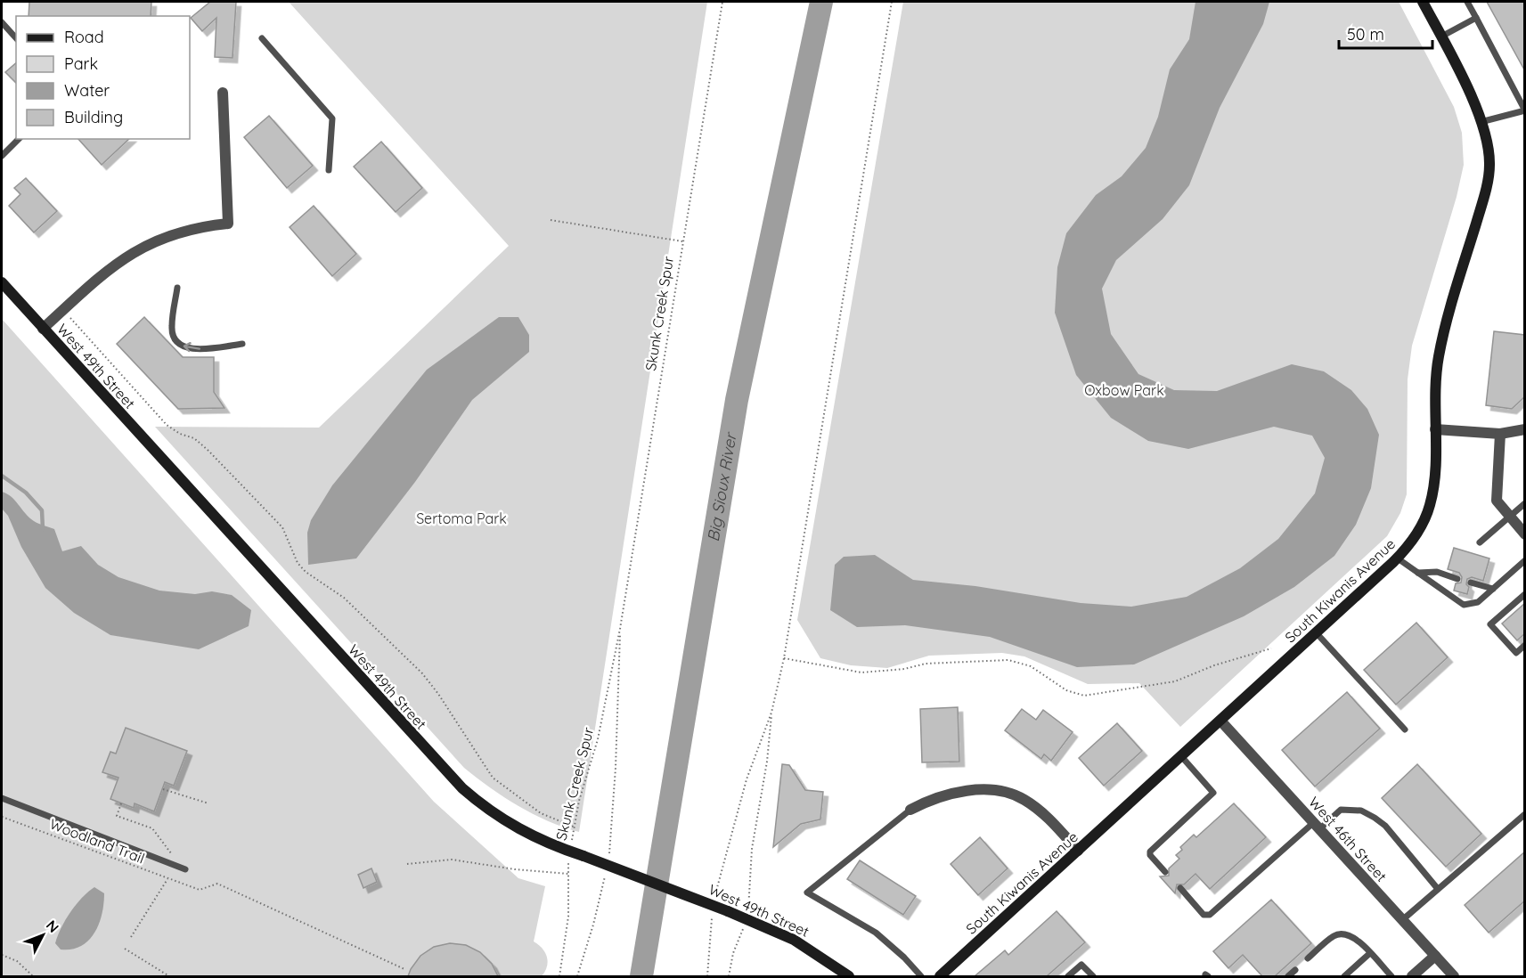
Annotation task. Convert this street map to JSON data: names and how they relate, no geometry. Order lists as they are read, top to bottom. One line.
{"streets":{"street":["West 49th Street","South Kiwanis Avenue","West 46th Street"],"path":["Skunk Creek Spur","Woodland Trail"]},"crossings":[["Skunk Creek Spur","West 49th Street"],["South Kiwanis Avenue","West 46th Street"]],"water":["Big Sioux River"],"parks":["Oxbow Park","Sertoma Park"],"legend":["Road","Park","Water","Building"],"scale_bar":"50 m","north":"top right"}
